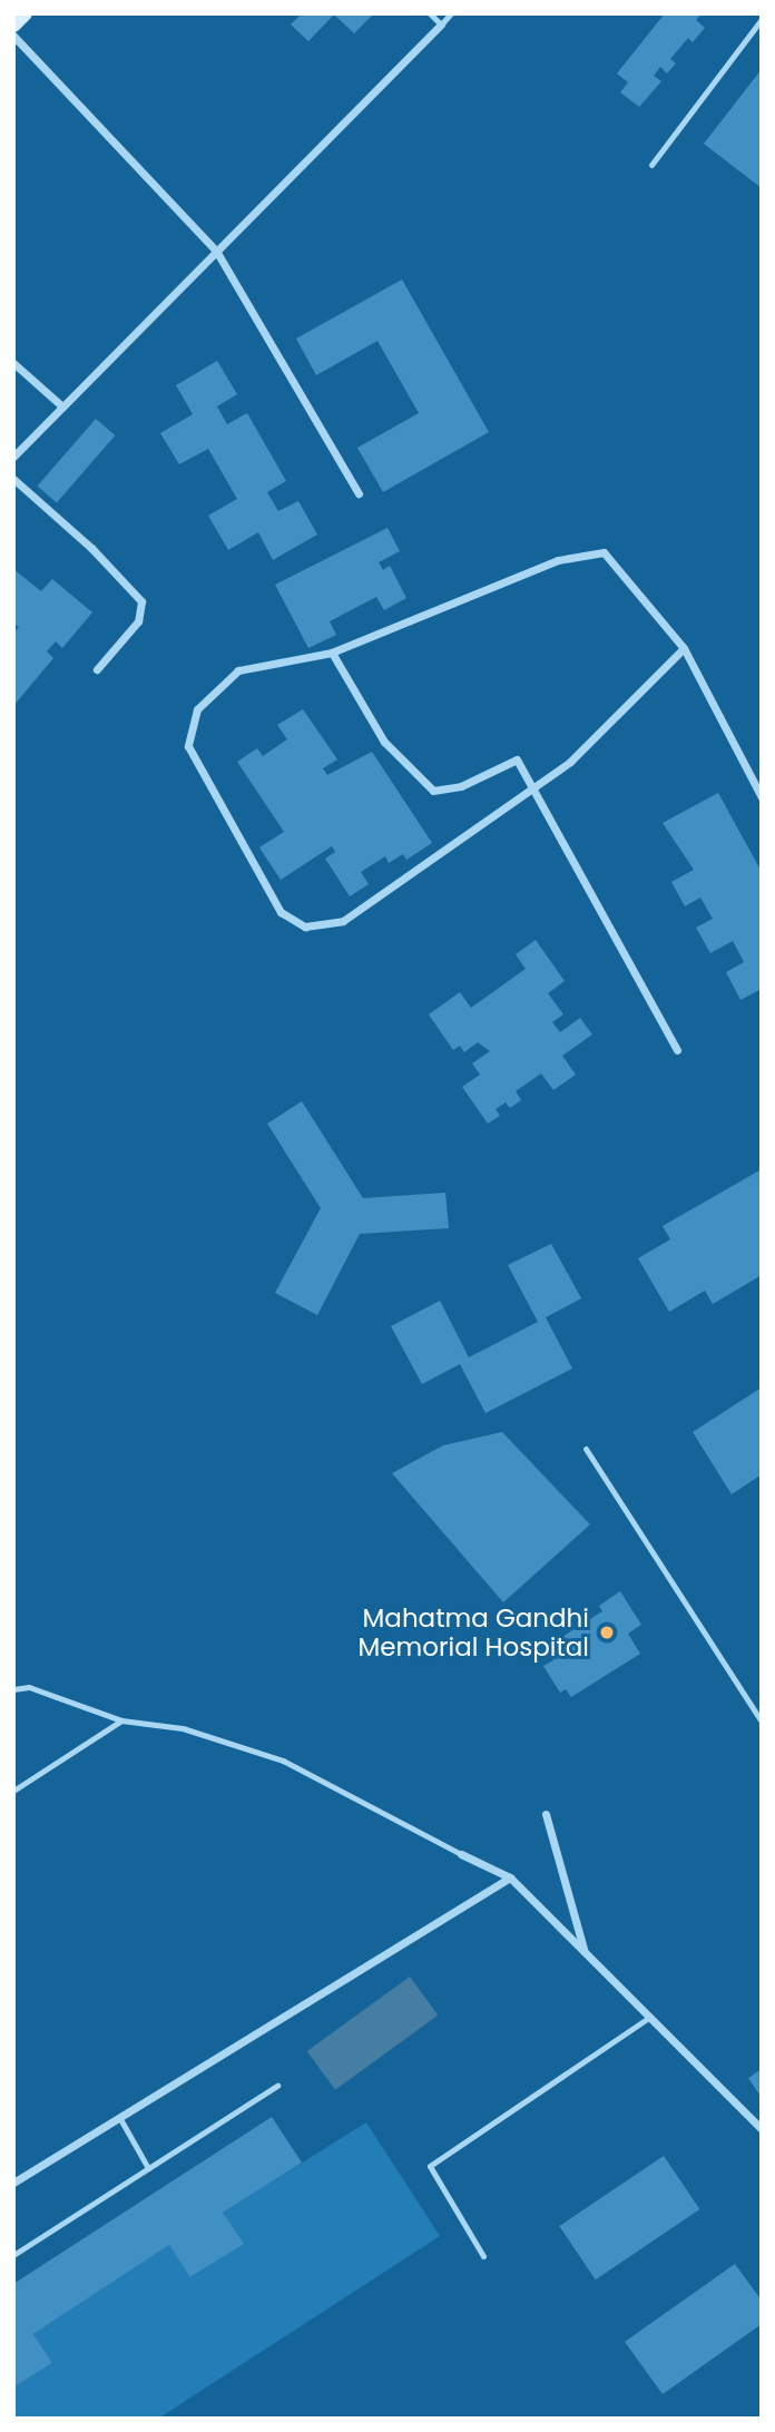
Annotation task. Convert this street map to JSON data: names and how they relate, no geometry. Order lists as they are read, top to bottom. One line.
{"places":["Mahatma Gandhi Memorial Hospital"]}
